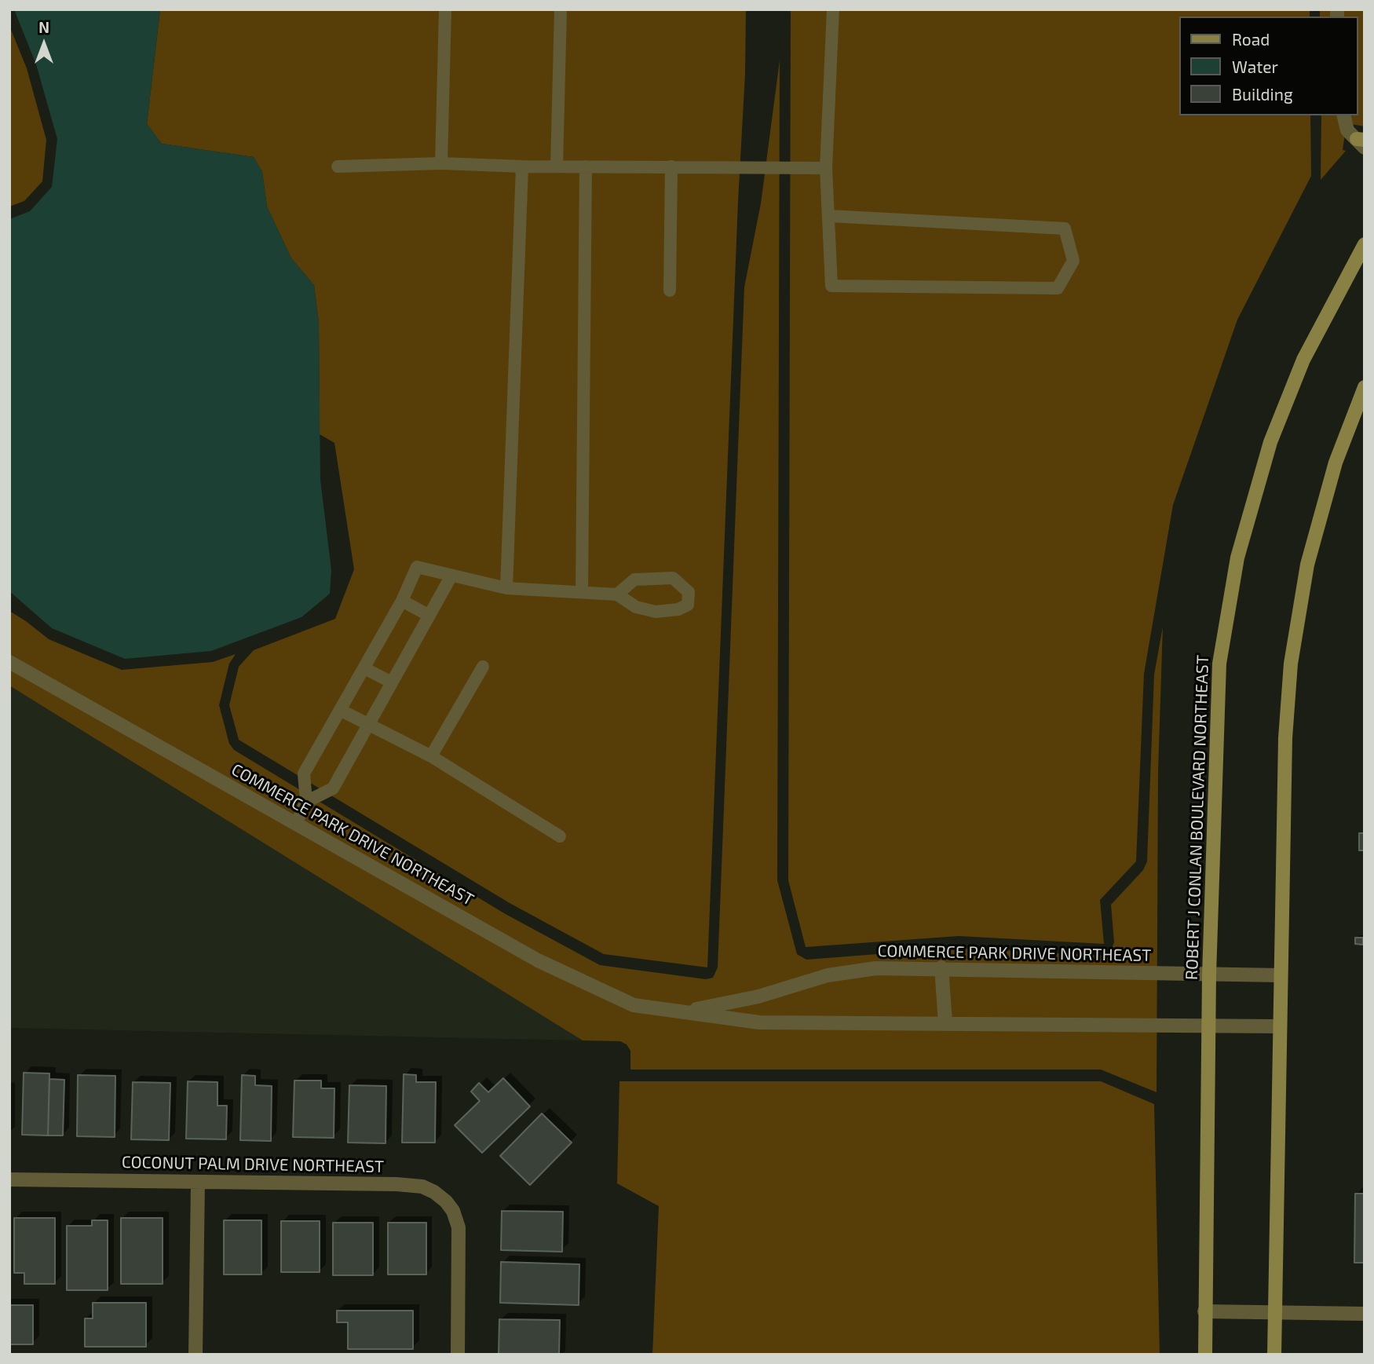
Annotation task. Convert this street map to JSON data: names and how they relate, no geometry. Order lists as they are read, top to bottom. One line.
{"streets":{"main road":["ROBERT J CONLAN BOULEVARD NORTHEAST"],"street":["COMMERCE PARK DRIVE NORTHEAST","COCONUT PALM DRIVE NORTHEAST"]},"crossings":[["ROBERT J CONLAN BOULEVARD NORTHEAST","COMMERCE PARK DRIVE NORTHEAST"]],"legend":["Road","Water","Building"],"north":"top"}
